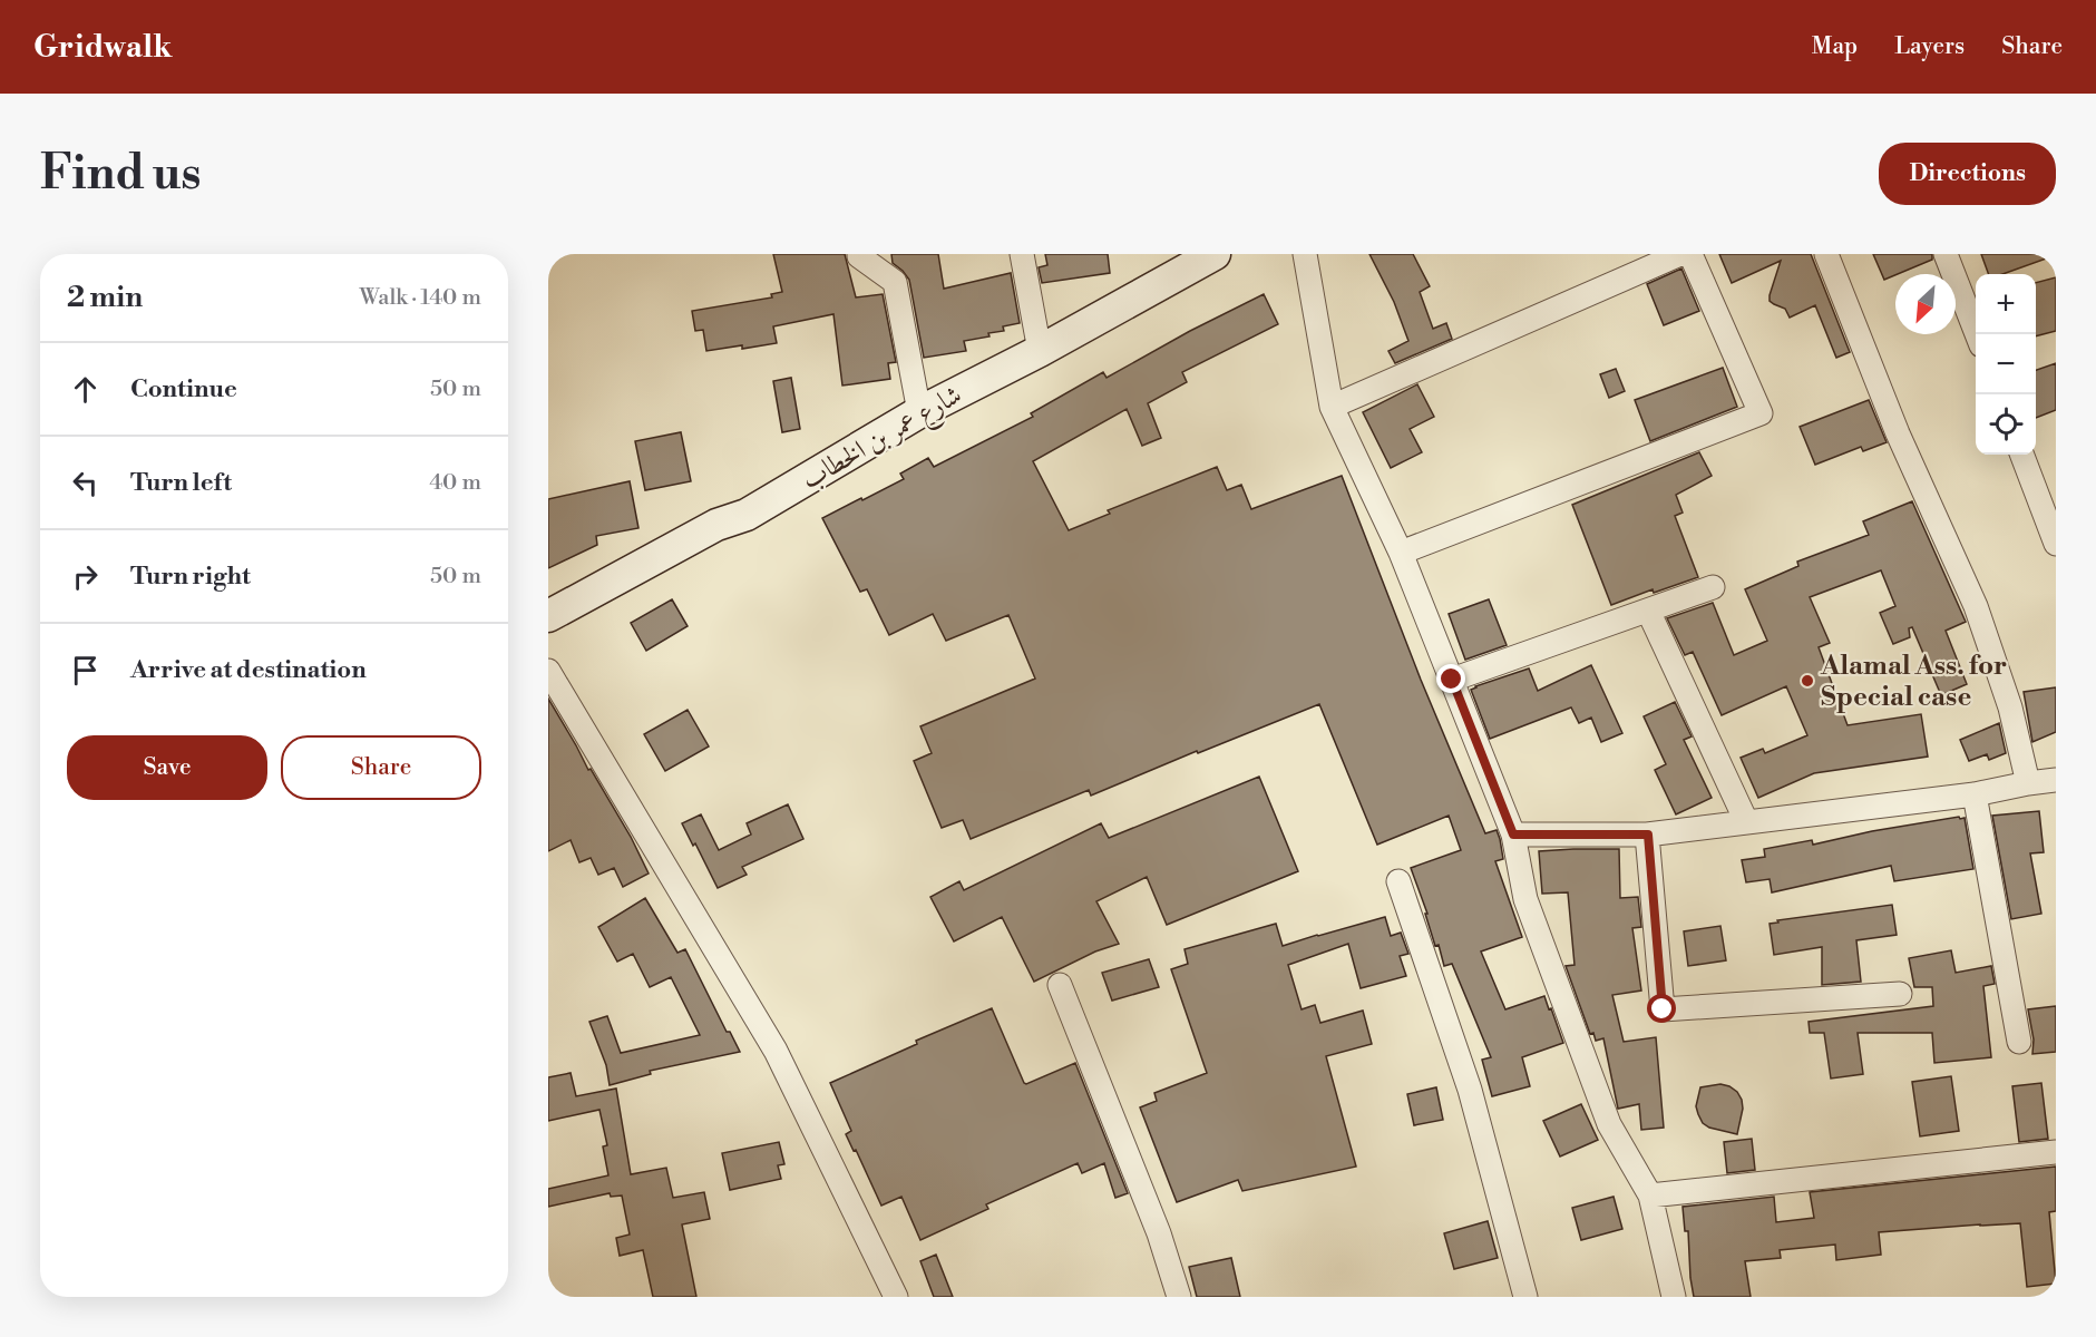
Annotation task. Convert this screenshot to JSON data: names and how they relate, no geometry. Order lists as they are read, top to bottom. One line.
{"streets":{"main road":["شارع عمر بن الخطاب"]},"places":["Alamal Ass. for Special case"],"north":"bottom left","page":{"header":"Gridwalk","nav":["Map","Layers","Share"],"buttons":["Directions",["Save","Share"]],"title":"Find us","heading":["2 min","Walk · 140 m"],"map_buttons":["+","−"],"list":[["Continue","50 m"],["Turn left","40 m"],["Turn right","50 m"],"Arrive at destination"]}}
